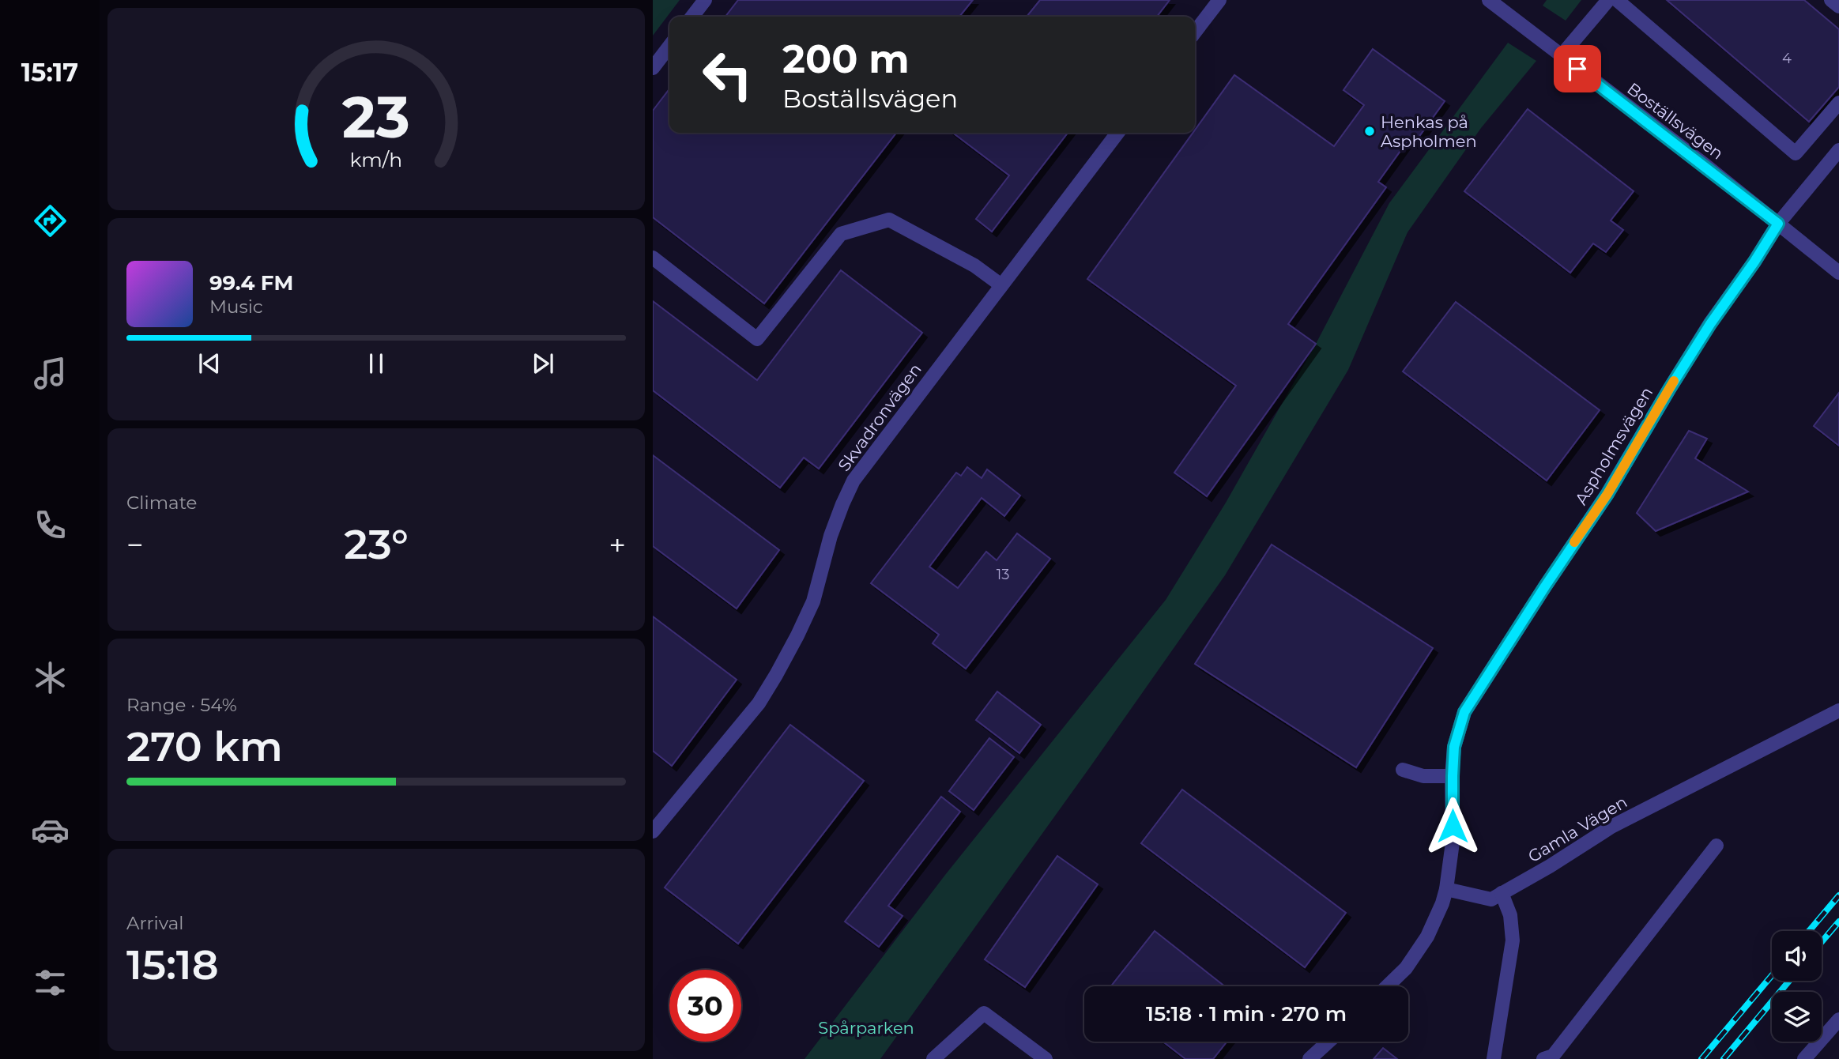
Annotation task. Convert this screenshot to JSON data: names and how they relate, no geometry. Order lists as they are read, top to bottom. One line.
{"streets":{"street":["Boställsvägen","Skvadronvägen","Aspholmsvägen","Gamla Vägen"]},"crossings":[["Boställsvägen","Aspholmsvägen"],["Aspholmsvägen","Gamla Vägen"]],"parks":["Spårparken"],"places":["Henkas på Aspholmen"],"house_numbers":["4","13"],"page":{"tabs":"15:17","turn":["200 m","Boställsvägen"],"song":["99.4 FM","Music"],"tile":["Climate",["Range · 54%","270 km"],["Arrival","15:18"]],"heat":["−","23°","+"],"limit":"30","trip":"15:18 · 1 min · 270 m","gauge":["23","km/h"]}}
